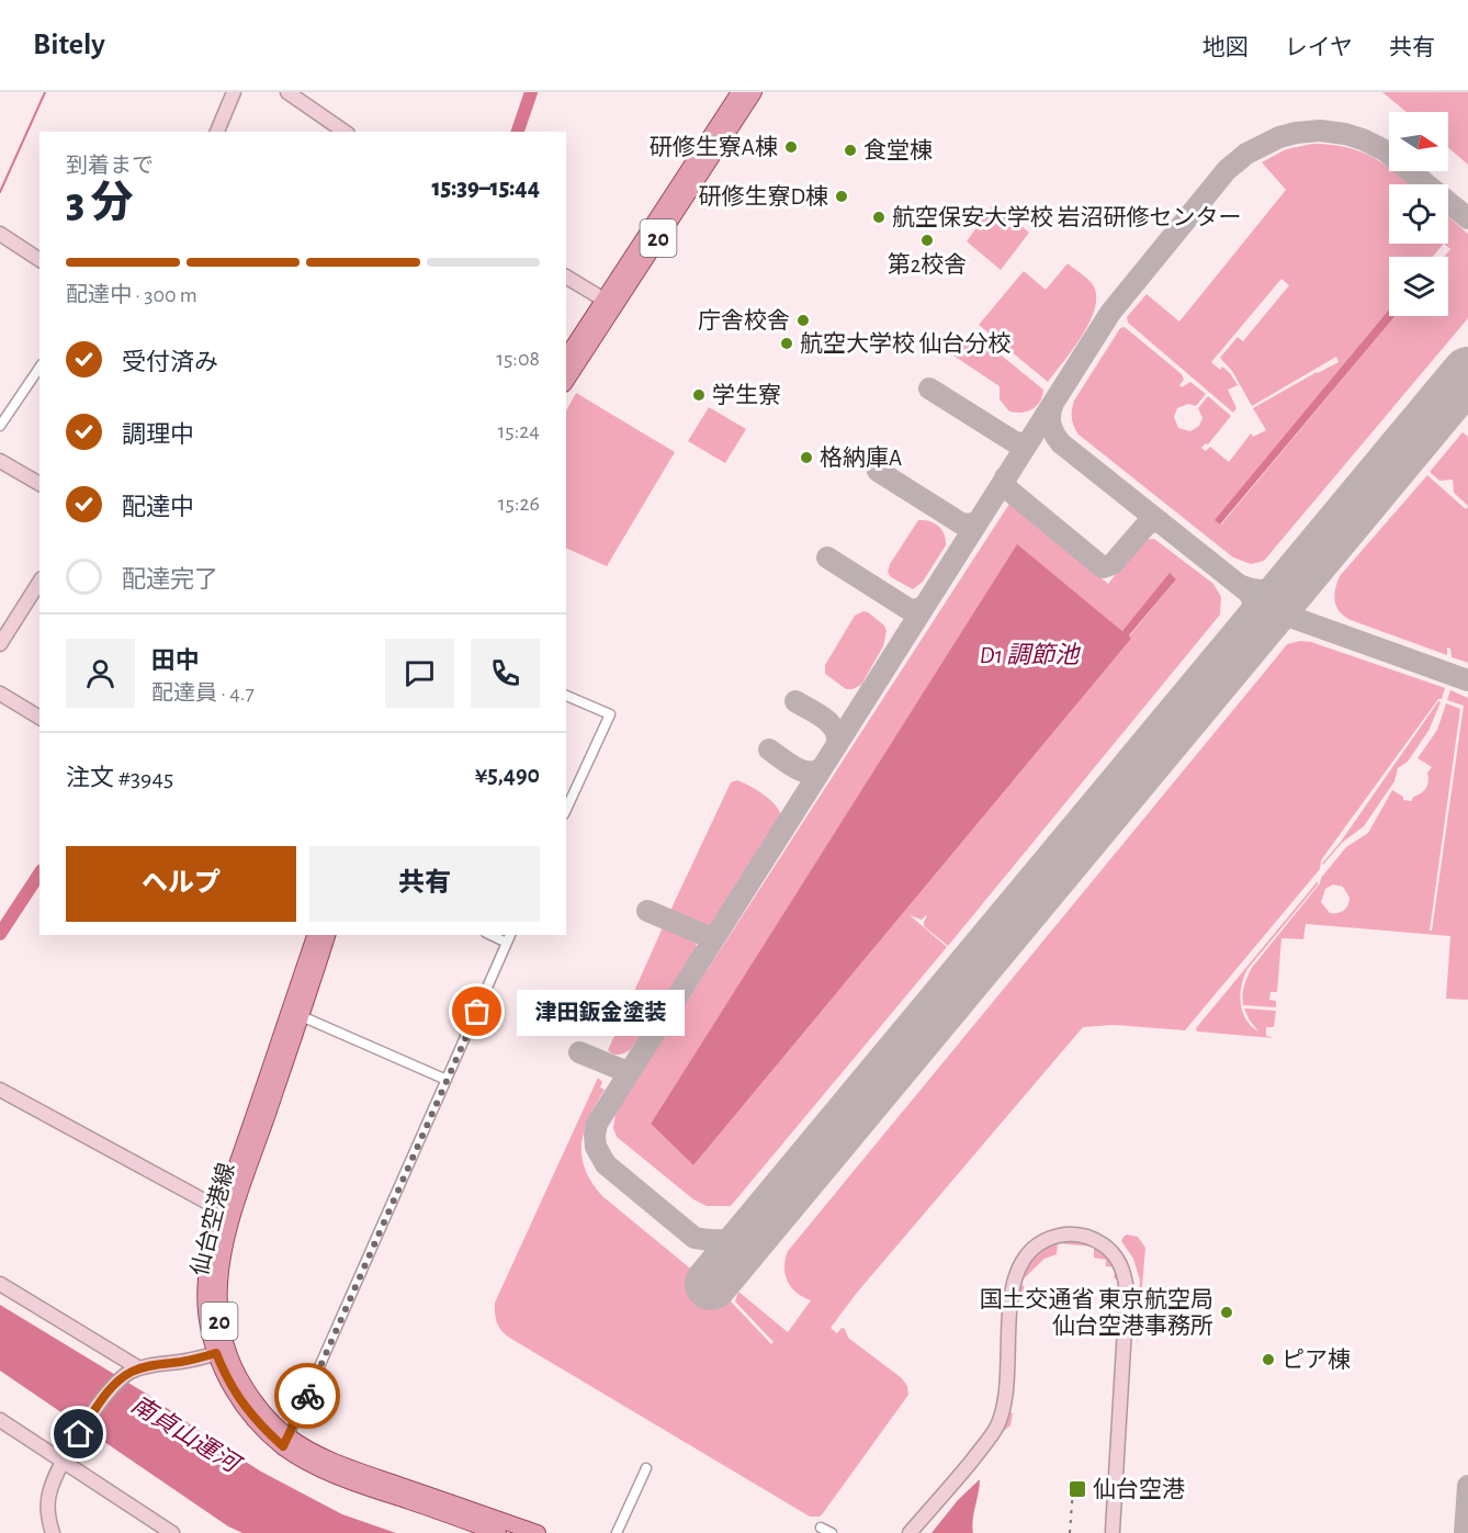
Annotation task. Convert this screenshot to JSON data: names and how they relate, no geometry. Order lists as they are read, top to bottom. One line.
{"streets":{"main road":["20","仙台空港線"]},"water":["D1 調節池","南貞山運河"],"places":{"other":["研修生寮A棟","食堂棟","研修生寮D棟","航空保安大学校 岩沼研修センター","第2校舎","庁舎校舎","航空大学校 仙台分校","学生寮","格納庫A","津田鈑金塗装","国土交通省 東京航空局 仙台空港事務所","ピア棟"],"transit":["仙台空港"]},"north":"right","page":{"header":"Bitely","nav":["地図","レイヤ","共有"],"heading":["3 分","到着まで","15:39–15:44"],"panel":["田中","配達員 · 4.7","注文 #3945","¥5,490"],"bar":"配達中 · 300 m","list":[["受付済み","15:08"],["調理中","15:24"],["配達中","15:26"],"配達完了"],"buttons":["ヘルプ","共有"],"bubble":"津田鈑金塗装"}}
